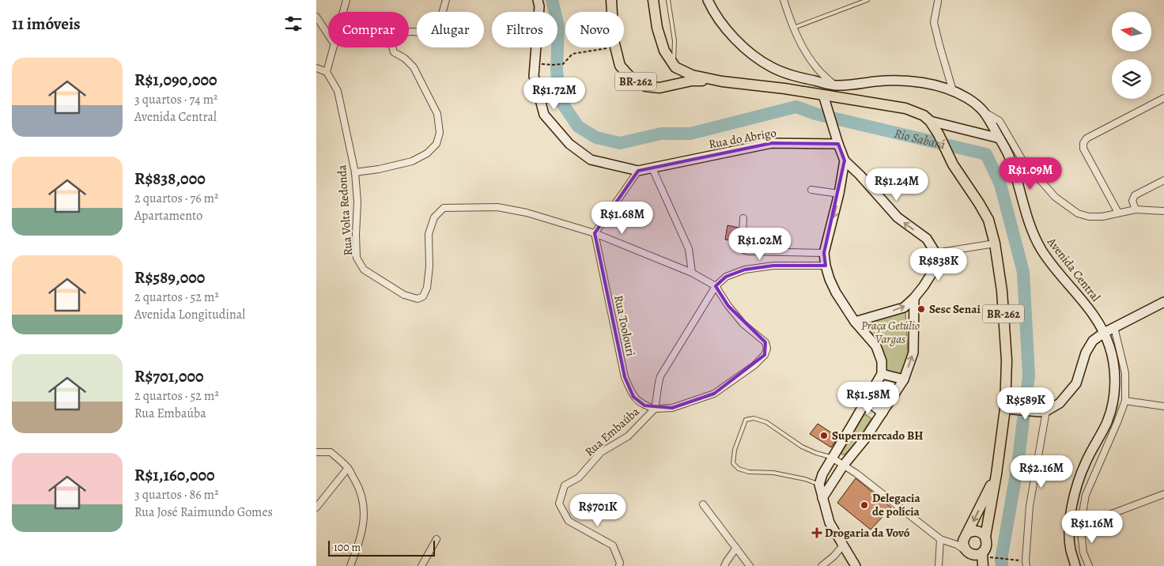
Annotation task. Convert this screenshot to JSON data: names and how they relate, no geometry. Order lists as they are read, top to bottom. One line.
{"streets":{"main road":["BR-262"],"street":["Rua do Abrigo","Rua Volta Redonda","Avenida Central","Rua Toolouri","Rua Embaúba"]},"crossings":[["Rua Volta Redonda","Rua Toolouri"],["Rua Toolouri","Rua Embaúba"]],"water":["Rio Sabará"],"parks":["Praça Getúlio Vargas"],"places":{"other":["Sesc Senai","Supermercado BH","Delegacia de polícia"],"health":["Drogaria da Vovó"]},"scale_bar":"100 m","north":"left","page":{"heading":"11 imóveis","chip":["Comprar","Alugar","Filtros","Novo"],"list":[{"name":"R$1,090,000","note":"3 quartos · 74 m² · Avenida Central"},{"name":"R$838,000","note":"2 quartos · 76 m² · Apartamento"},{"name":"R$589,000","note":"2 quartos · 52 m² · Avenida Longitudinal"},{"name":"R$701,000","note":"2 quartos · 52 m² · Rua Embaúba"},{"name":"R$1,160,000","note":"3 quartos · 86 m² · Rua José Raimundo Gomes"}],"price":["R$1.72M","R$1.09M","R$1.24M","R$1.68M","R$1.02M","R$838K","R$1.58M","R$589K","R$2.16M","R$701K","R$1.16M"],"scale":"100 m"}}
